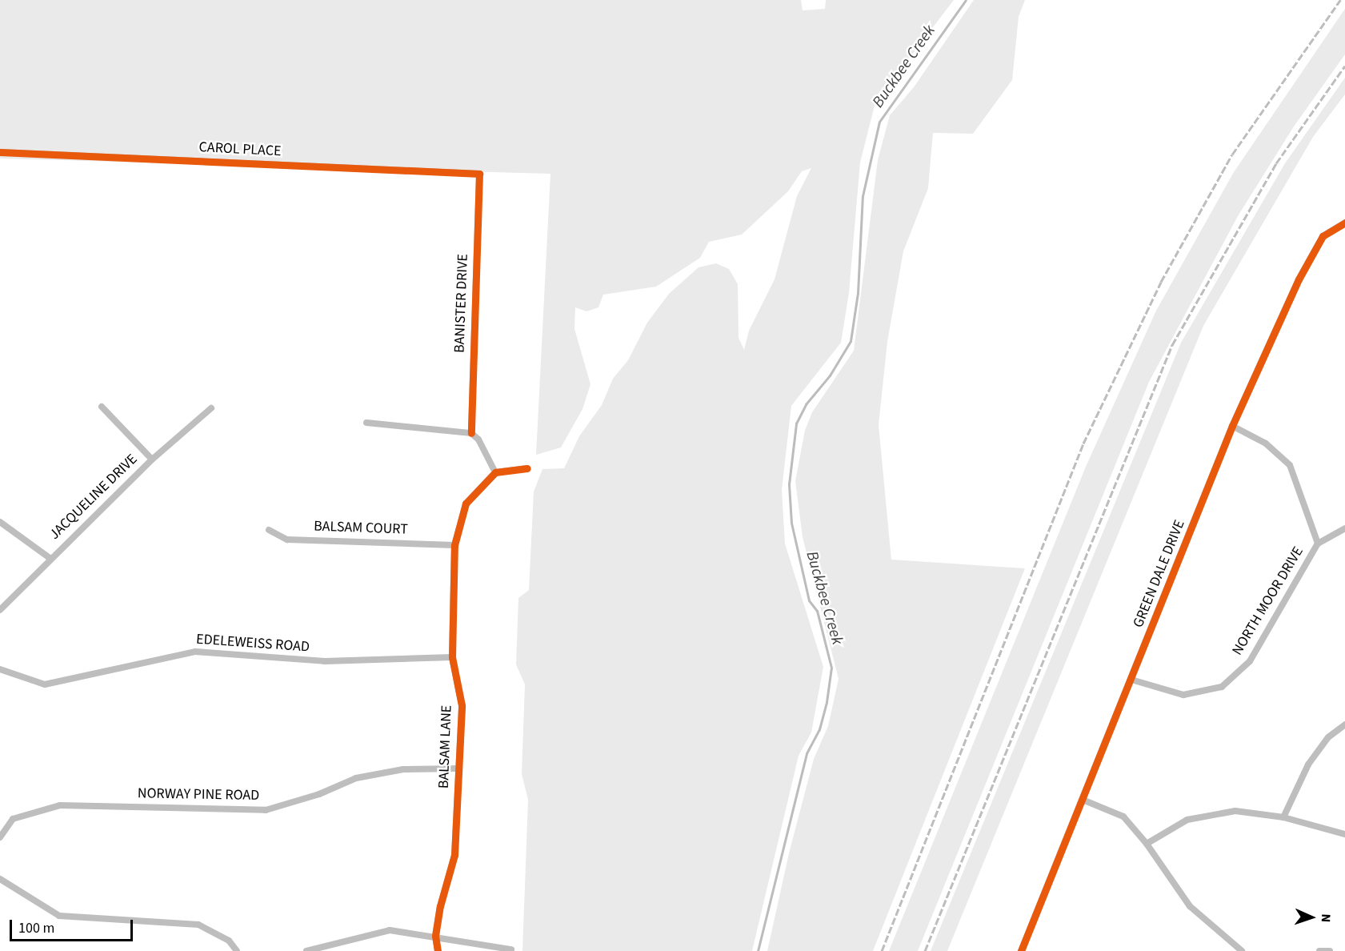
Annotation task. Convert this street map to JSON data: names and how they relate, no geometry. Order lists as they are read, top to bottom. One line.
{"streets":{"street":["CAROL PLACE","BANISTER DRIVE","JACQUELINE DRIVE","BALSAM COURT","GREEN DALE DRIVE","NORTH MOOR DRIVE","EDELEWEISS ROAD","BALSAM LANE","NORWAY PINE ROAD"]},"crossings":[["CAROL PLACE","BANISTER DRIVE"],["BALSAM COURT","BALSAM LANE"],["GREEN DALE DRIVE","NORTH MOOR DRIVE"],["EDELEWEISS ROAD","BALSAM LANE"],["BALSAM LANE","NORWAY PINE ROAD"]],"water":["Buckbee Creek"],"scale_bar":"100 m","north":"right"}
